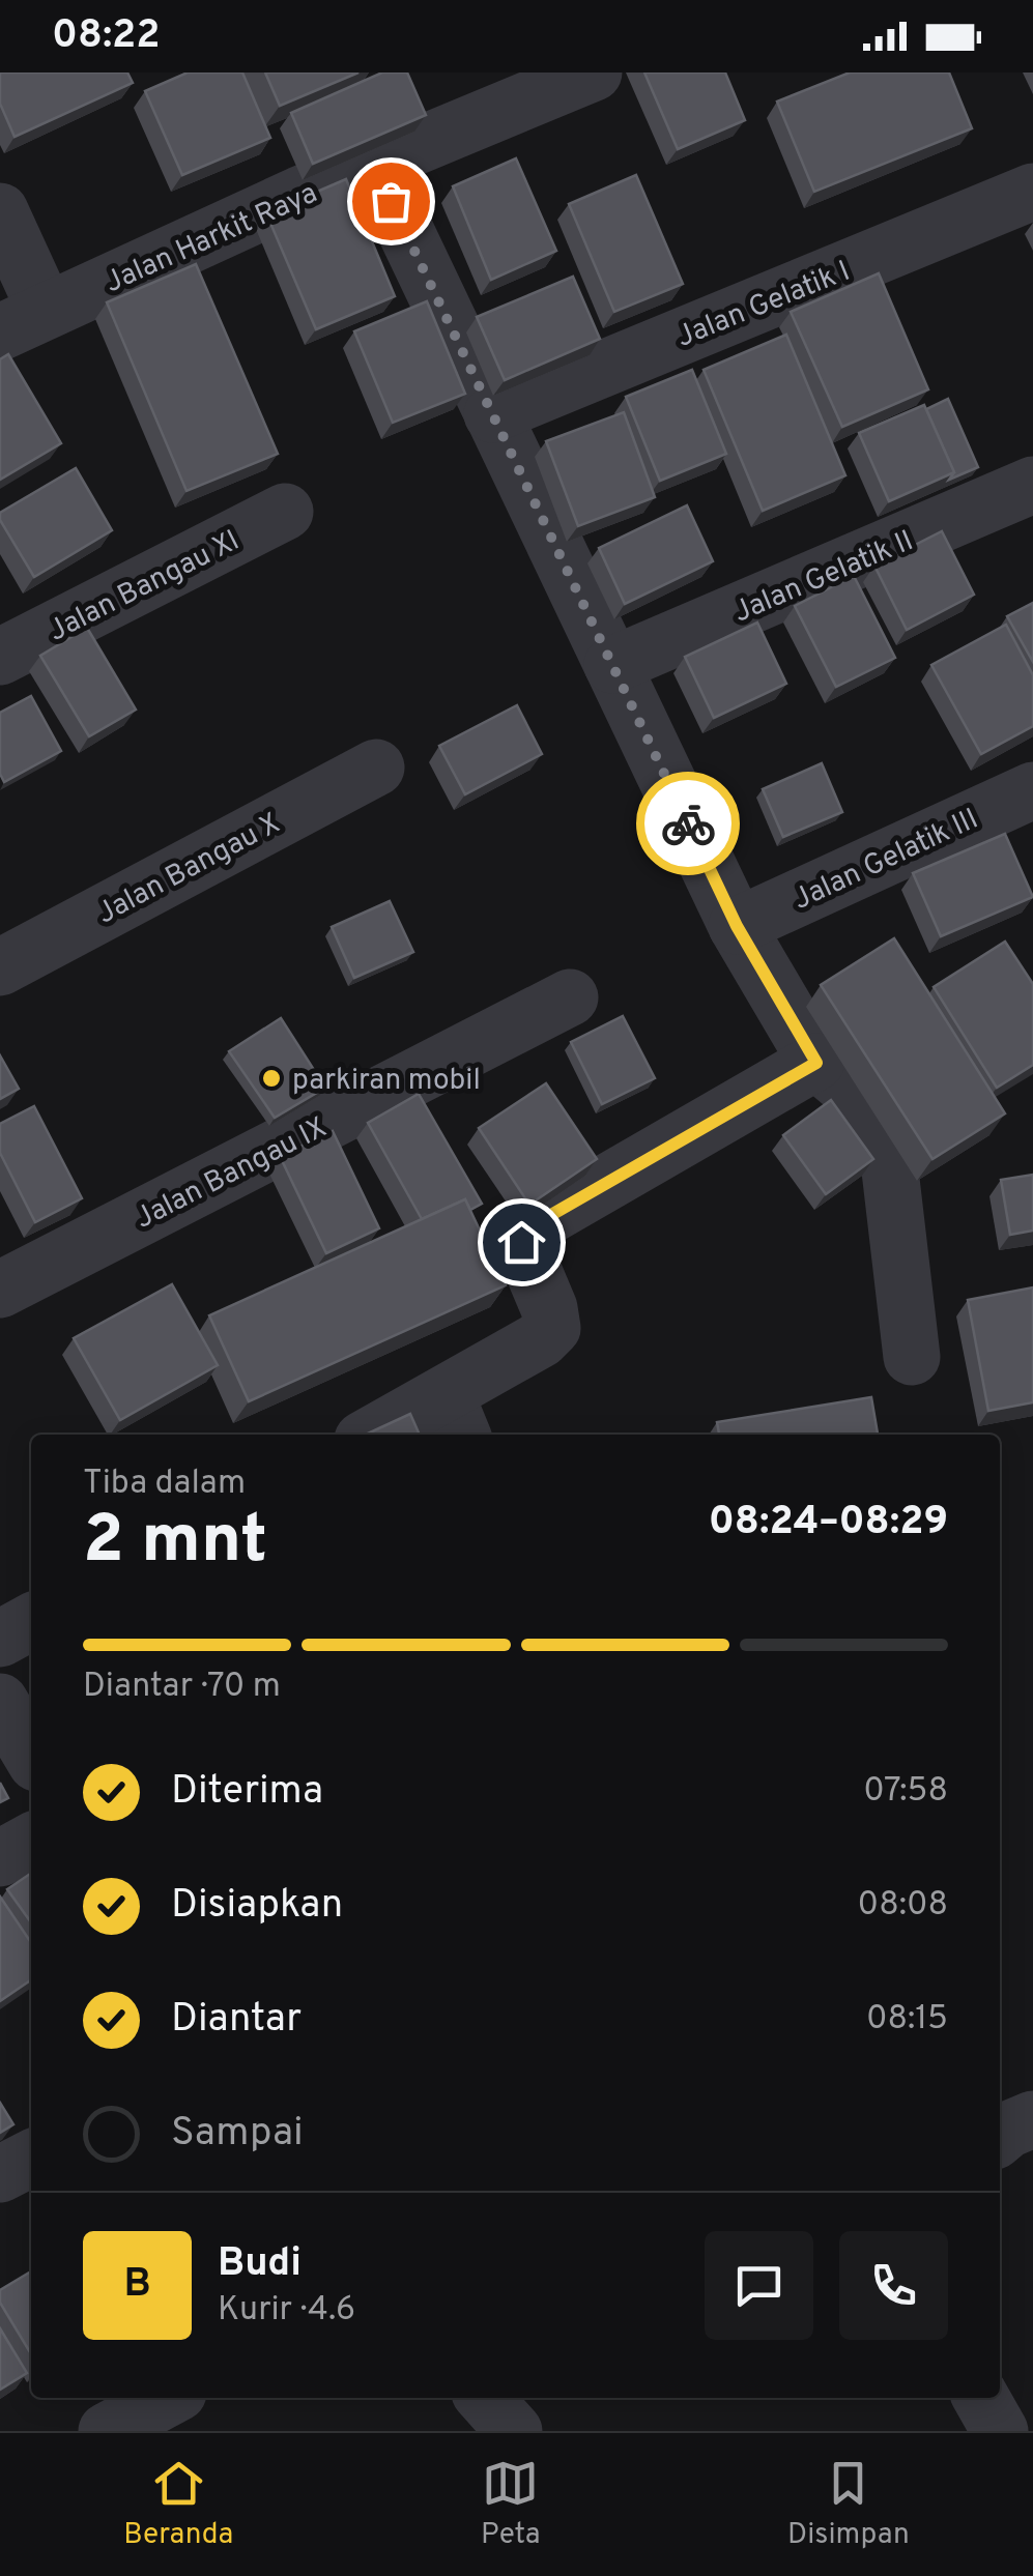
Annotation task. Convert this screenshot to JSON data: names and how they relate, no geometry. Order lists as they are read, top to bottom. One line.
{"streets":{"street":["Jalan Harkit Raya","Jalan Gelatik I","Jalan Gelatik II","Jalan Bangau XI","Jalan Gelatik III","Jalan Bangau X","Jalan Bangau IX"]},"places":["parkiran mobil"],"page":{"status":"08:22","heading":["2 mnt","Tiba dalam","08:24–08:29"],"panel":["Budi","Kurir · 4.6"],"bar":"Diantar · 70 m","list":[["Diterima","07:58"],["Disiapkan","08:08"],["Diantar","08:15"],"Sampai"],"round":"B","tabs":["Beranda","Peta","Disimpan"]}}
